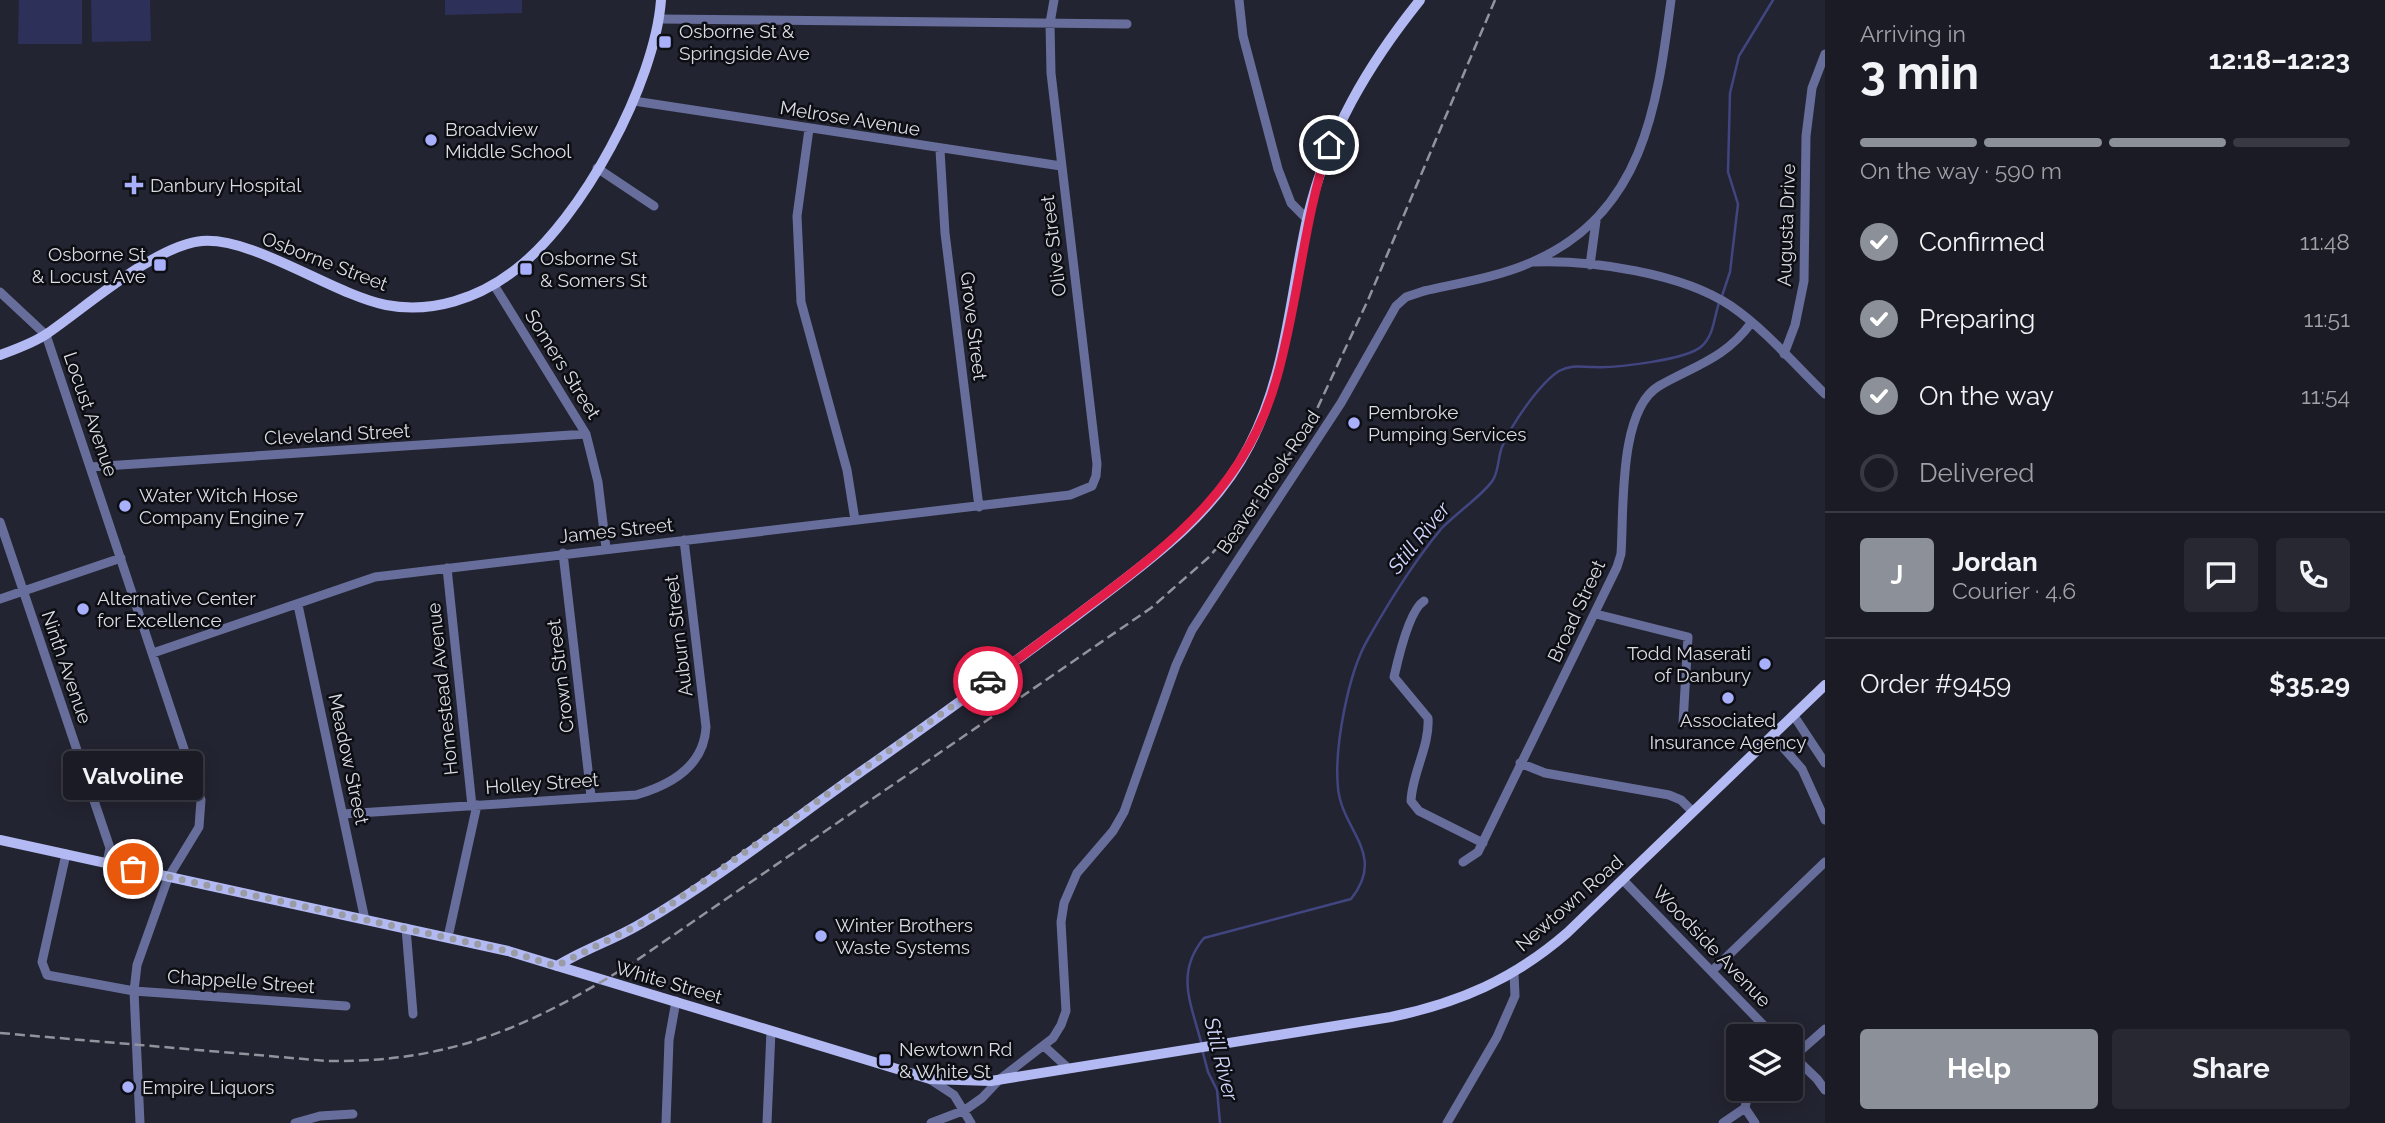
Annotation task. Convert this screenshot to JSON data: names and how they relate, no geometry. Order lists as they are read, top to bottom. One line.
{"streets":{"main road":["Osborne Street","Newtown Road","White Street"],"street":["Melrose Avenue","Augusta Drive","Olive Street","Grove Street","Somers Street","Locust Avenue","Cleveland Street","Beaver Brook Road","James Street","Broad Street","Auburn Street","Ninth Avenue","Crown Street","Homestead Avenue","Meadow Street","Holley Street","Woodside Avenue","Chappelle Street"]},"crossings":[["Melrose Avenue","Olive Street"],["Melrose Avenue","Osborne Street"],["Melrose Avenue","Grove Street"],["Olive Street","James Street"],["Osborne Street","Somers Street"],["Osborne Street","Locust Avenue"],["Grove Street","James Street"],["Somers Street","Cleveland Street"],["Somers Street","James Street"],["Locust Avenue","Cleveland Street"],["Locust Avenue","James Street"],["Locust Avenue","Chappelle Street"],["Locust Avenue","White Street"],["Beaver Brook Road","Newtown Road"],["Beaver Brook Road","White Street"],["James Street","Auburn Street"],["James Street","Crown Street"],["James Street","Homestead Avenue"],["James Street","Meadow Street"],["Auburn Street","Holley Street"],["Ninth Avenue","White Street"],["Crown Street","Holley Street"],["Homestead Avenue","Holley Street"],["Homestead Avenue","White Street"],["Meadow Street","Holley Street"],["Meadow Street","White Street"],["Newtown Road","Woodside Avenue"],["Newtown Road","White Street"],["Chappelle Street","White Street"]],"water":["Still River"],"places":{"transit":["Osborne St & Springside Ave","Osborne St & Locust Ave","Osborne St & Somers St","Newtown Rd & White St"],"other":["Broadview Middle School","Pembroke Pumping Services","Water Witch Hose Company Engine 7","Alternative Center for Excellence","Todd Maserati of Danbury","Associated Insurance Agency","Valvoline","Winter Brothers Waste Systems","Empire Liquors"],"health":["Danbury Hospital"]},"page":{"heading":["3 min","Arriving in","12:18–12:23"],"panel":["Jordan","Courier · 4.6","Order #9459","$35.29"],"bar":"On the way · 590 m","list":[["Confirmed","11:48"],["Preparing","11:51"],["On the way","11:54"],"Delivered"],"round":"J","bubble":"Valvoline","buttons":["Help","Share"]}}
